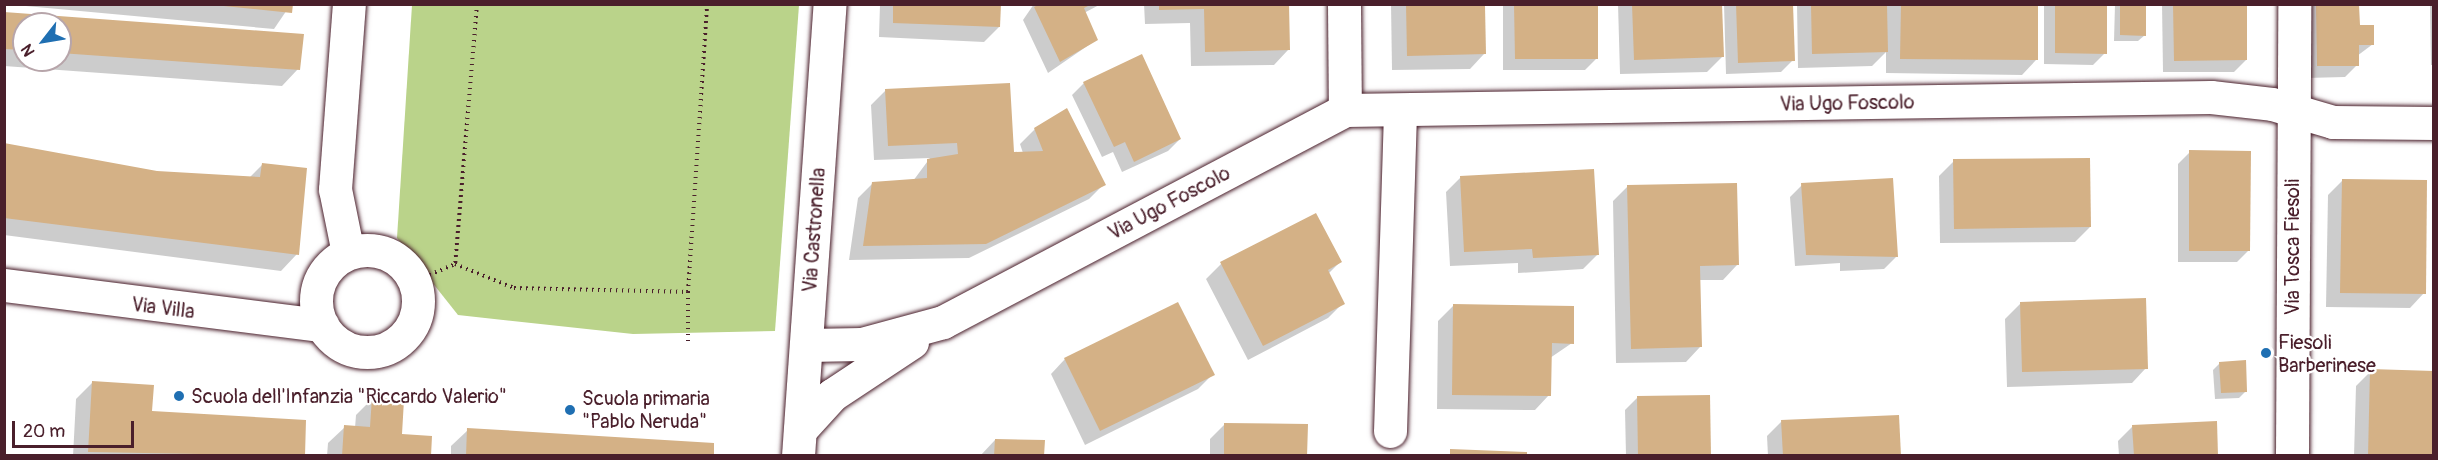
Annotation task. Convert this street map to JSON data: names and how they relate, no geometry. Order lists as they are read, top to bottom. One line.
{"streets":{"street":["Via Ugo Foscolo","Via Castronella","Via Tosca Fiesoli","Via Villa"]},"crossings":[["Via Ugo Foscolo","Via Castronella"],["Via Ugo Foscolo","Via Tosca Fiesoli"]],"places":["Fiesoli Barberinese","Scuola dell'Infanzia \"Riccardo Valerio\"","Scuola primaria \"Pablo Neruda\""],"scale_bar":"20 m","north":"bottom left"}
